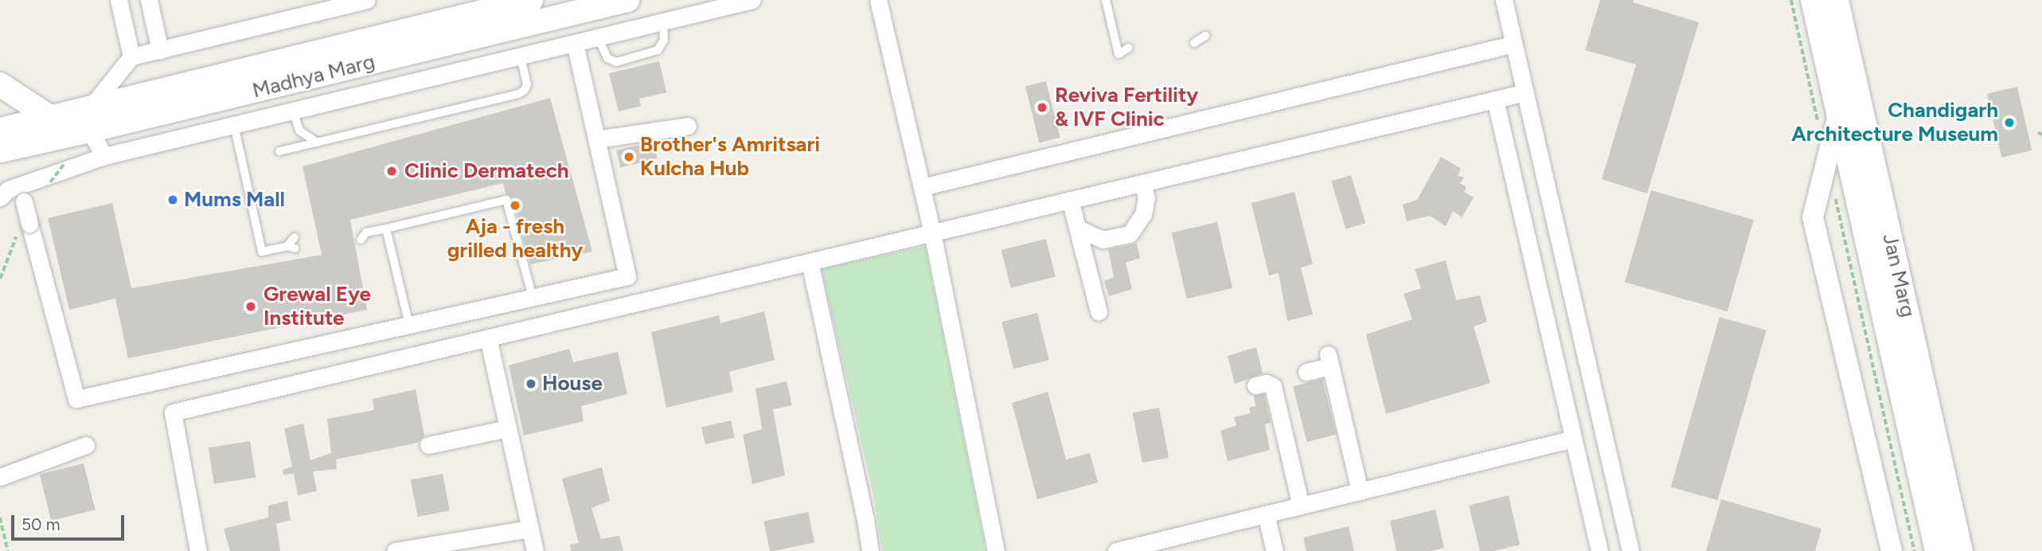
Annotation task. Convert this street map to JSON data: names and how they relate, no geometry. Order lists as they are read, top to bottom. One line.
{"streets":{"main road":["Madhya Marg","Jan Marg"]},"places":["Reviva Fertility & IVF Clinic","Chandigarh Architecture Museum","Brother's Amritsari Kulcha Hub","Clinic Dermatech","Mums Mall","Aja - fresh grilled healthy","Grewal Eye Institute","House"],"scale_bar":"50 m"}
